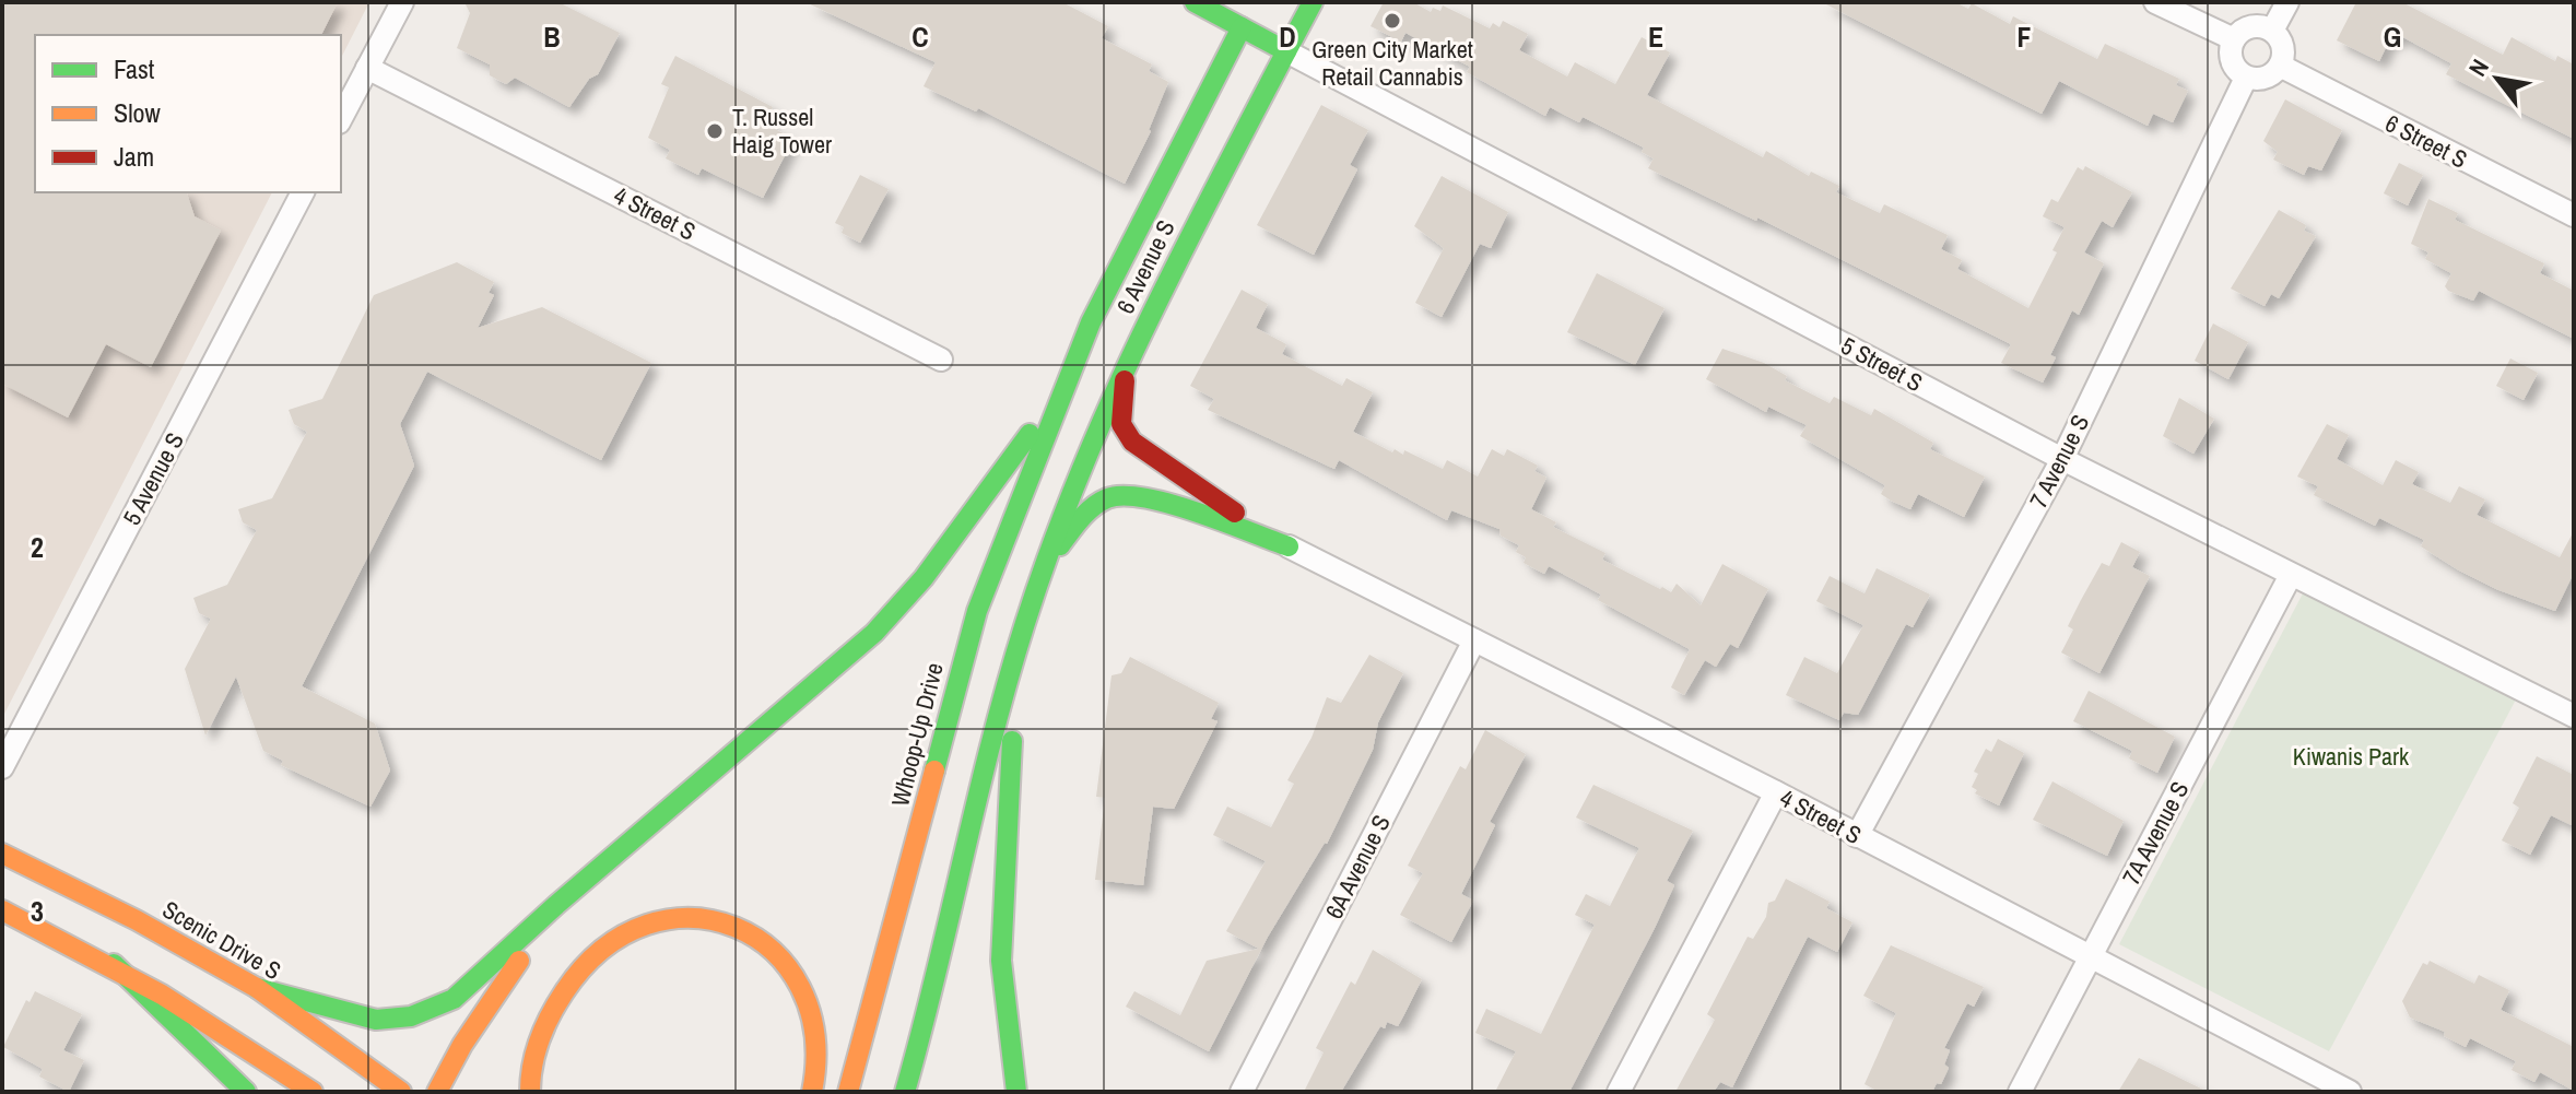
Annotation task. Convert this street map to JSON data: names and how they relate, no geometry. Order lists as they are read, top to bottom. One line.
{"streets":{"main road":["6 Avenue S","5 Street S","Whoop-Up Drive","Scenic Drive S"],"street":["6 Street S","4 Street S","7 Avenue S","5 Avenue S","7A Avenue S","6A Avenue S"]},"crossings":[["6 Street S","7 Avenue S"],["4 Street S","7 Avenue S"],["4 Street S","7A Avenue S"],["4 Street S","6A Avenue S"],["6 Avenue S","5 Street S"],["6 Avenue S","Whoop-Up Drive"],["5 Street S","7 Avenue S"],["5 Street S","7A Avenue S"]],"parks":["Kiwanis Park"],"places":["Green City Market Retail Cannabis","T. Russel Haig Tower"],"legend":["Fast","Slow","Jam"],"north":"top left","grid":{"columns":["B","C","D","E","F","G"],"rows":["2","3"]}}
